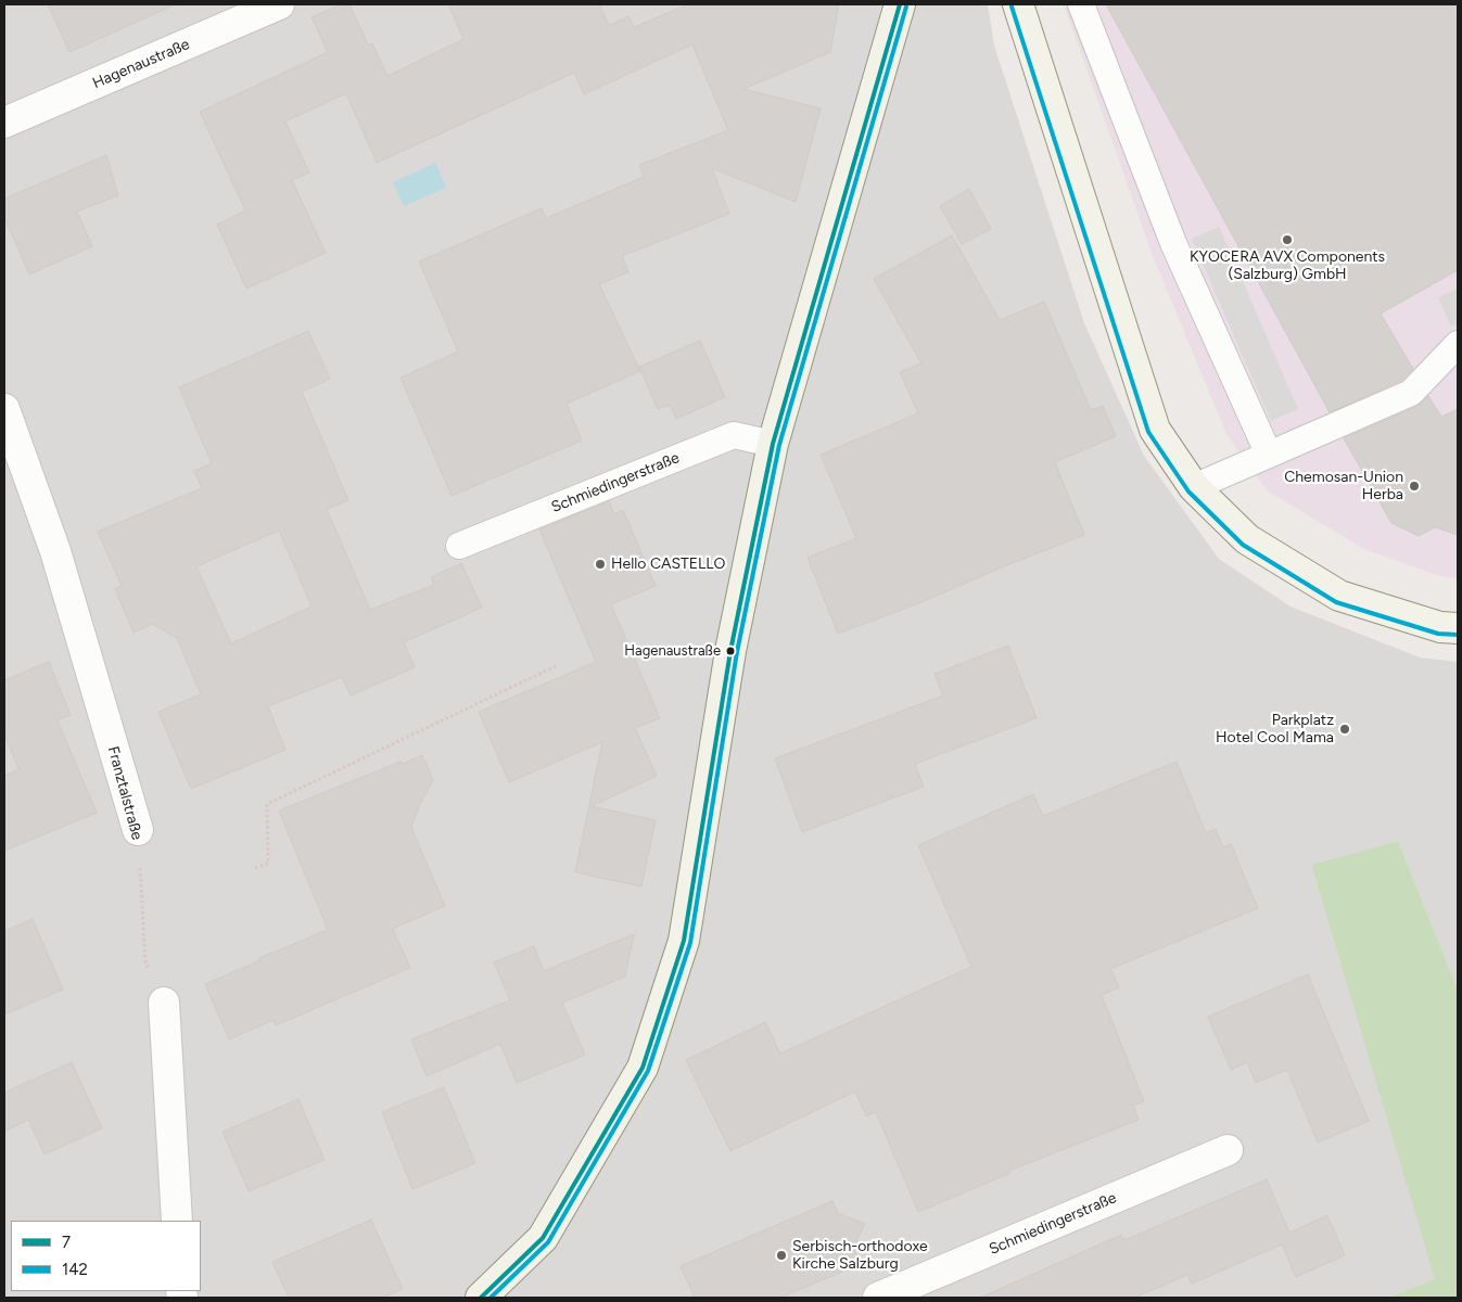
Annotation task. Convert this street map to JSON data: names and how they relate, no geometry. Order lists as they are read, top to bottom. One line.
{"streets":{"street":["Hagenaustraße","Schmiedingerstraße","Franztalstraße"]},"places":["KYOCERA AVX Components (Salzburg) GmbH","Chemosan-Union Herba","Hello CASTELLO","Hagenaustraße","Parkplatz Hotel Cool Mama","Serbisch-orthodoxe Kirche Salzburg"],"lines":["transit line 7","transit line 142"],"legend":["7","142"]}
